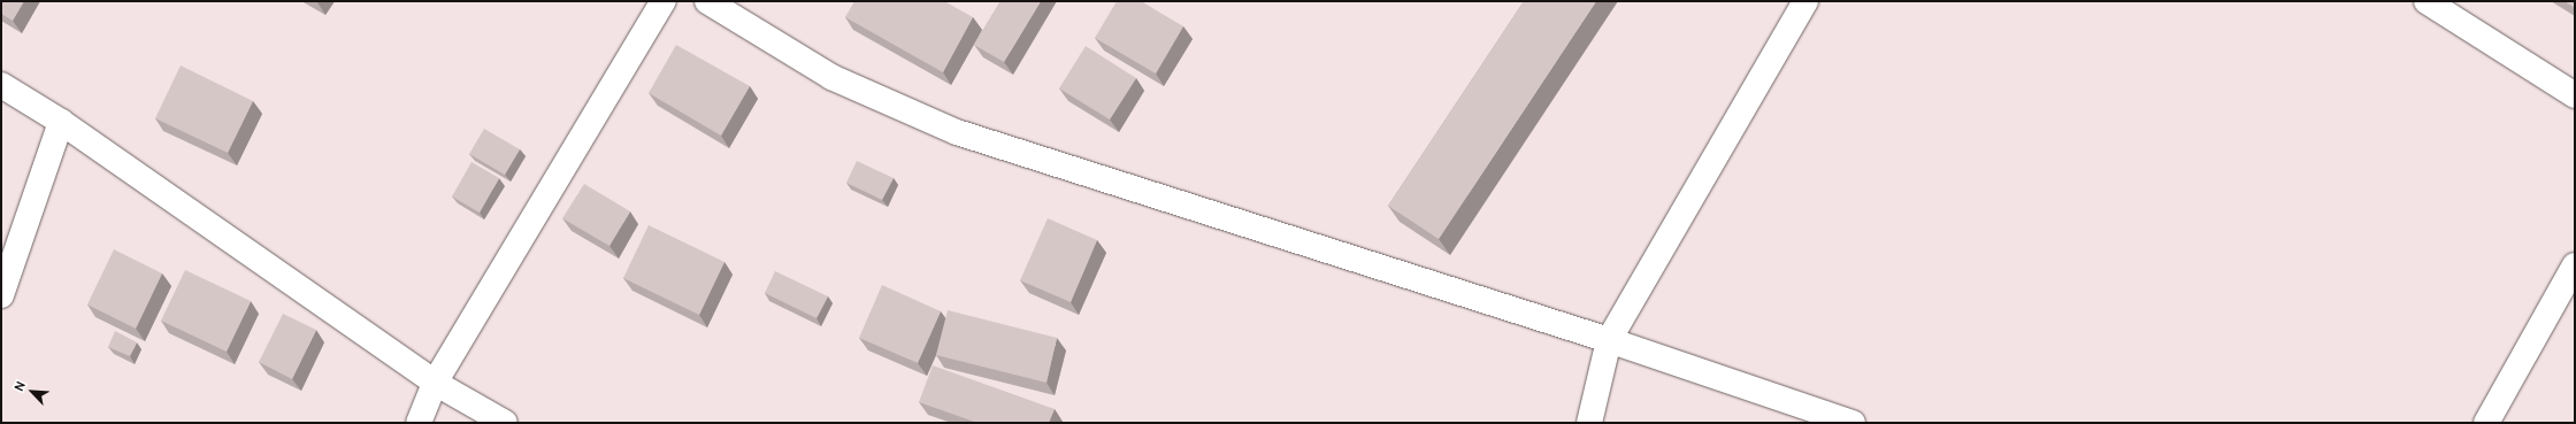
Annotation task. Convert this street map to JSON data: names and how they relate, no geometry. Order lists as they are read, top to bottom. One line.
{"north":"top left"}
